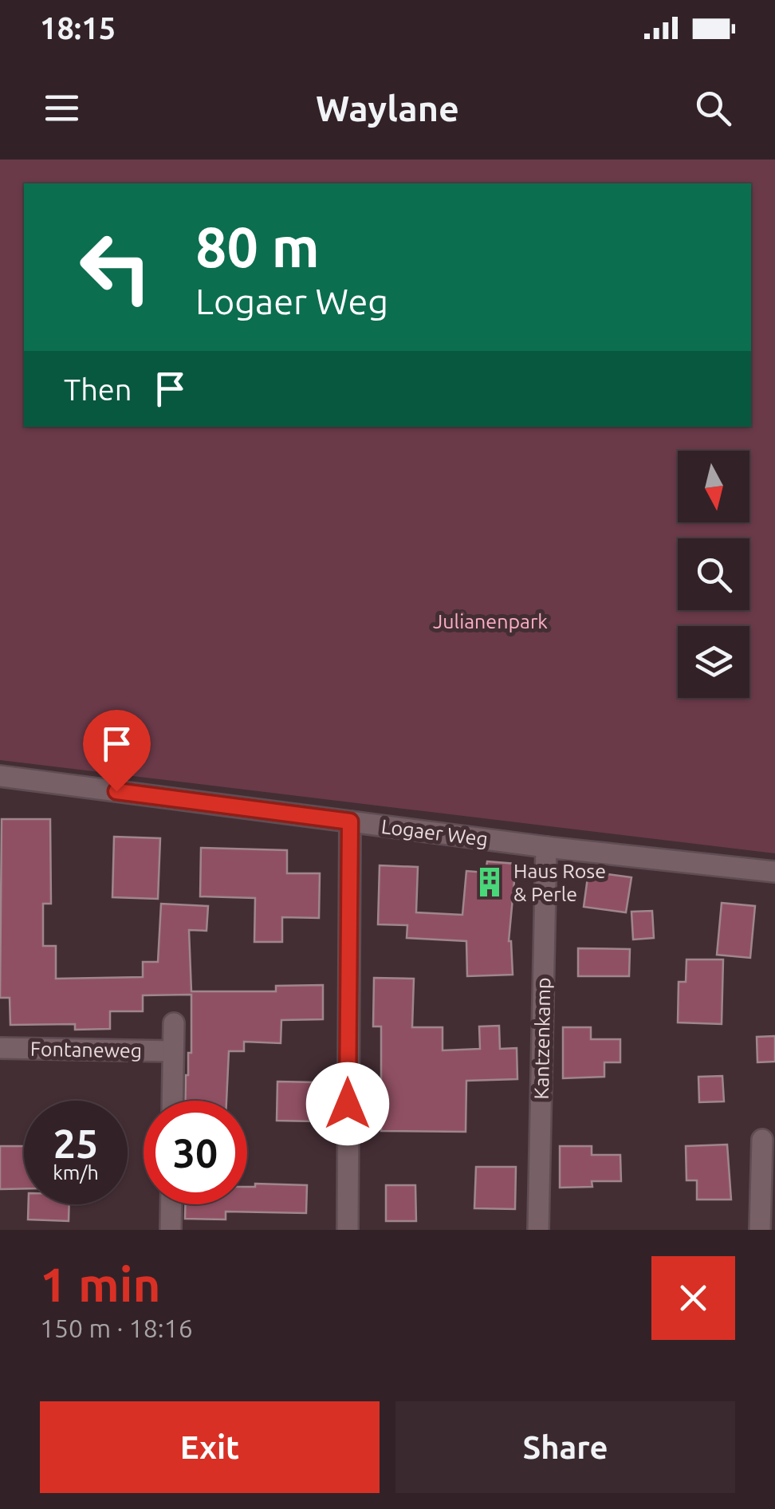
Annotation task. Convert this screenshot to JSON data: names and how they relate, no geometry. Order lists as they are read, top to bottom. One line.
{"streets":{"street":["Logaer Weg","Kantzenkamp","Fontaneweg"]},"crossings":[["Logaer Weg","Kantzenkamp"]],"parks":["Julianenpark"],"places":{"building":["Haus Rose & Perle"]},"north":"bottom","page":{"status":"18:15","header":"Waylane","turn":["80 m","Logaer Weg"],"then":"Then","speed":"25 km/h","limit":"30","heading":["1 min","150 m · 18:16"],"buttons":["Exit","Share"]}}
